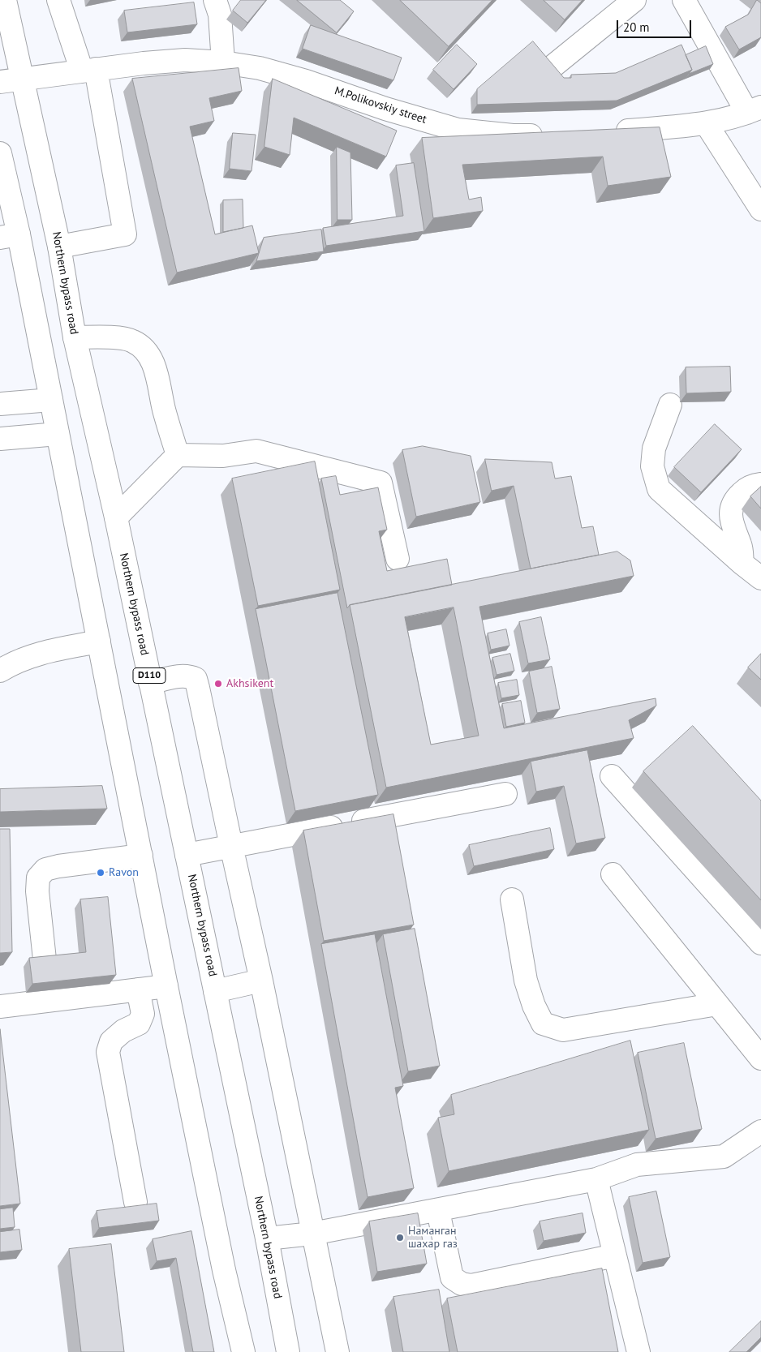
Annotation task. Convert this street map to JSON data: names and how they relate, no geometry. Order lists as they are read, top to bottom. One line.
{"streets":{"main road":["M.Polikovskiy street","Northern bypass road","D110"]},"crossings":[["M.Polikovskiy street","Northern bypass road"]],"places":["Akhsikent","Ravon","Наманган шахар газ"],"scale_bar":"20 m"}
